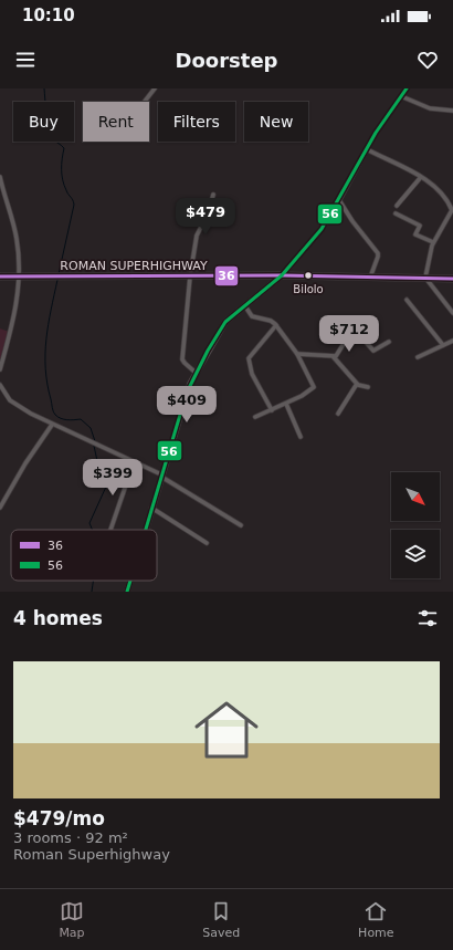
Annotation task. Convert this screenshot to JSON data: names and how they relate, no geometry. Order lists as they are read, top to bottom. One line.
{"streets":{"main road":["ROMAN SUPERHIGHWAY"]},"places":["Bilolo"],"lines":["transit line 56","transit line 36"],"legend":["36","56"],"north":"bottom right","page":{"status":"10:10","header":"Doorstep","chip":["Buy","Rent","Filters","New"],"price":["$479","$712","$409","$399"],"heading":"4 homes","list":[{"name":"$479/mo","note":"3 rooms · 92 m² · Roman Superhighway"}],"tabs":["Map","Saved","Home"]}}
